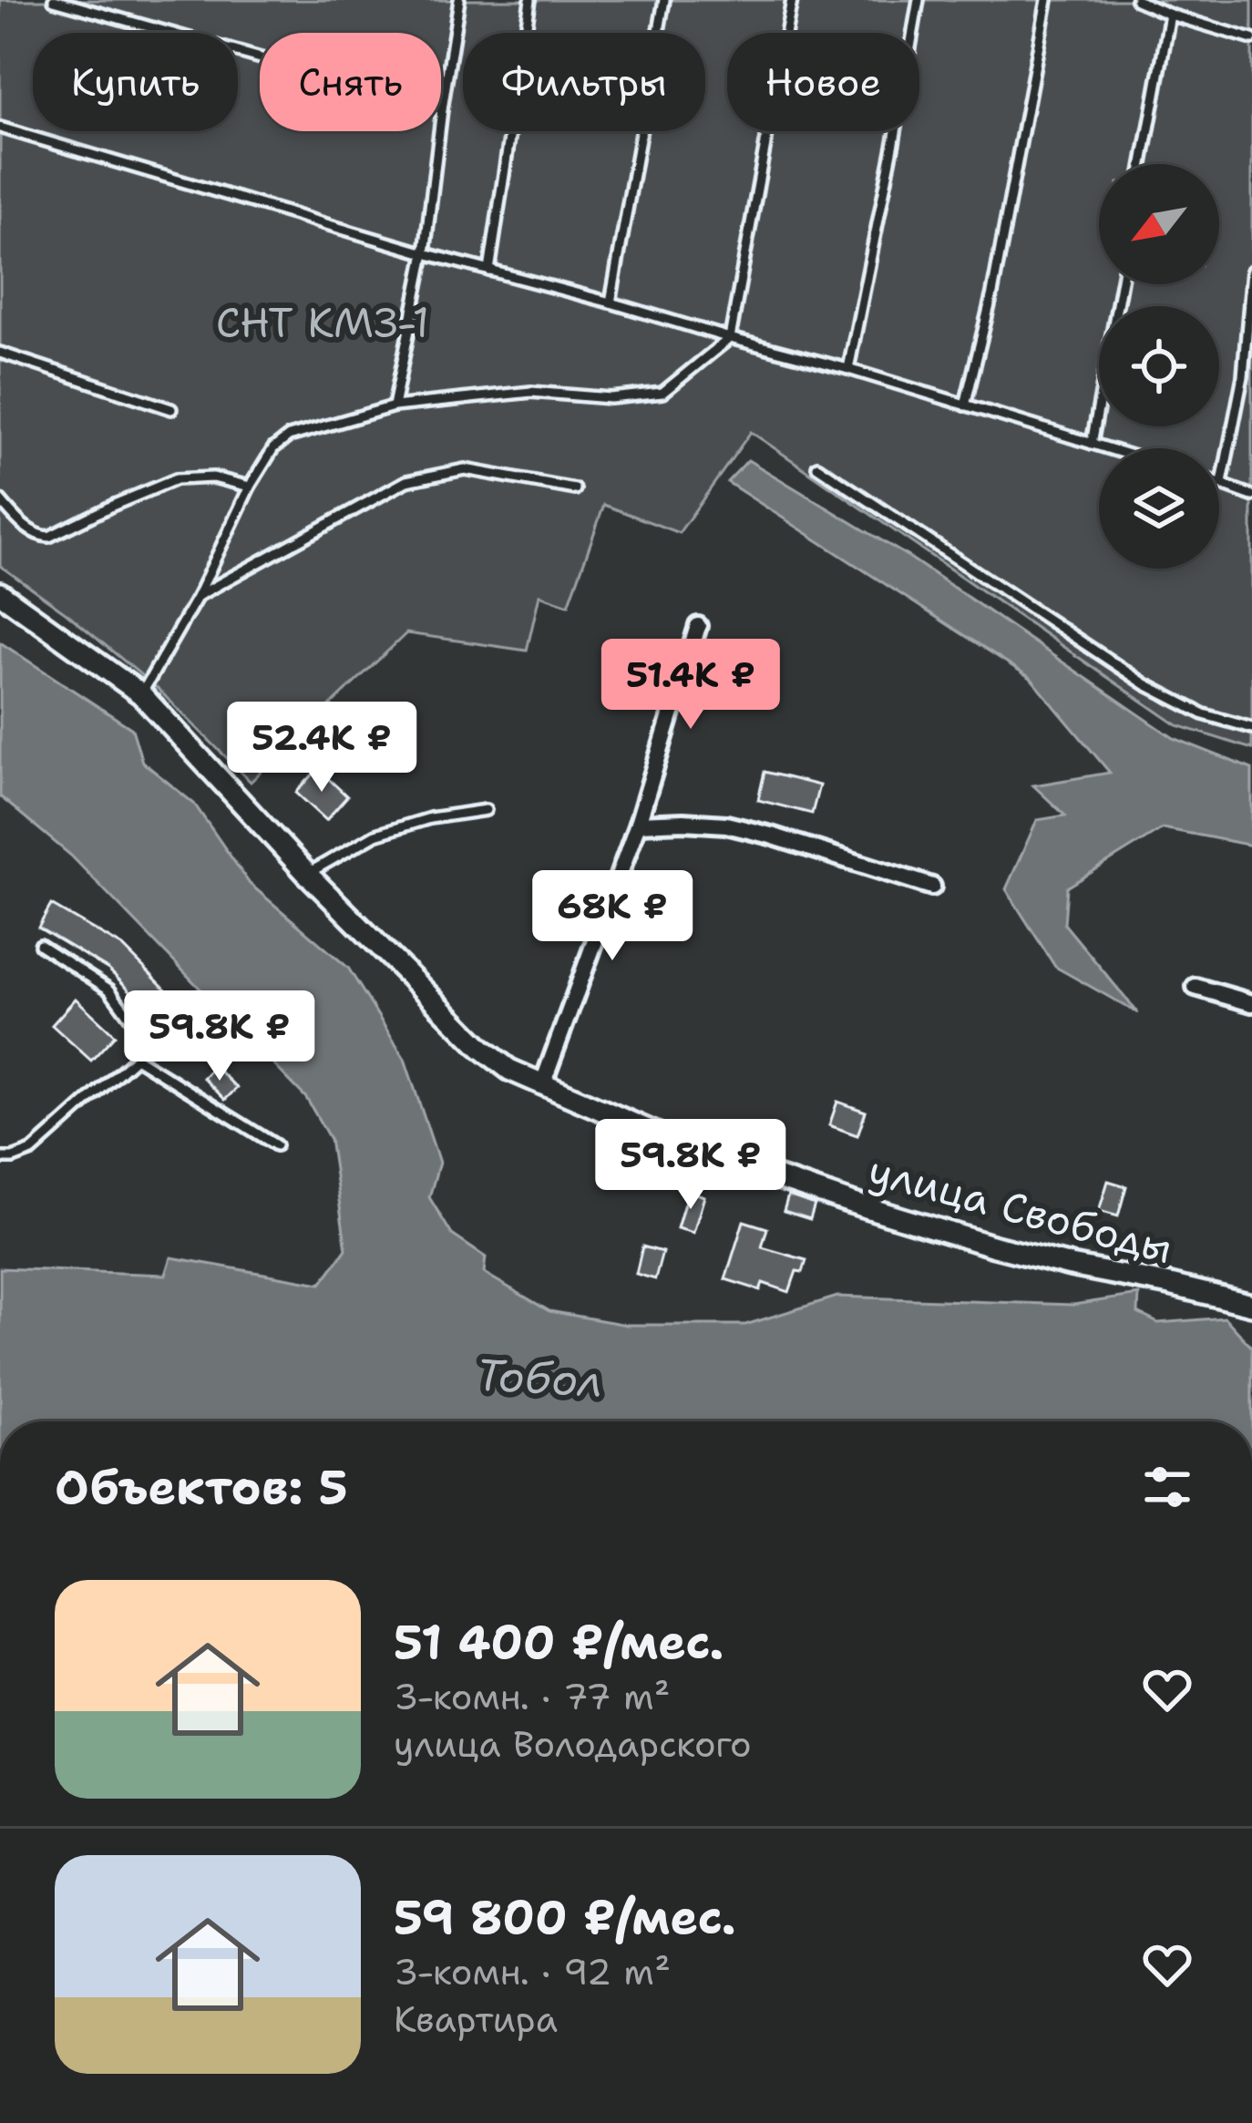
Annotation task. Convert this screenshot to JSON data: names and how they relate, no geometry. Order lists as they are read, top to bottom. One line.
{"streets":{"street":["улица Свободы"]},"water":["Тобол"],"parks":["СНТ КМЗ-1"],"north":"bottom left","page":{"chip":["Купить","Снять","Фильтры","Новое"],"price":["51.4K ₽","52.4K ₽","68K ₽","59.8K ₽","59.8K ₽"],"heading":"Объектов: 5","list":[{"name":"51 400 ₽/мес.","note":"3-комн. · 77 m² · улица Володарского"},{"name":"59 800 ₽/мес.","note":"3-комн. · 92 m² · Квартира"}]}}
